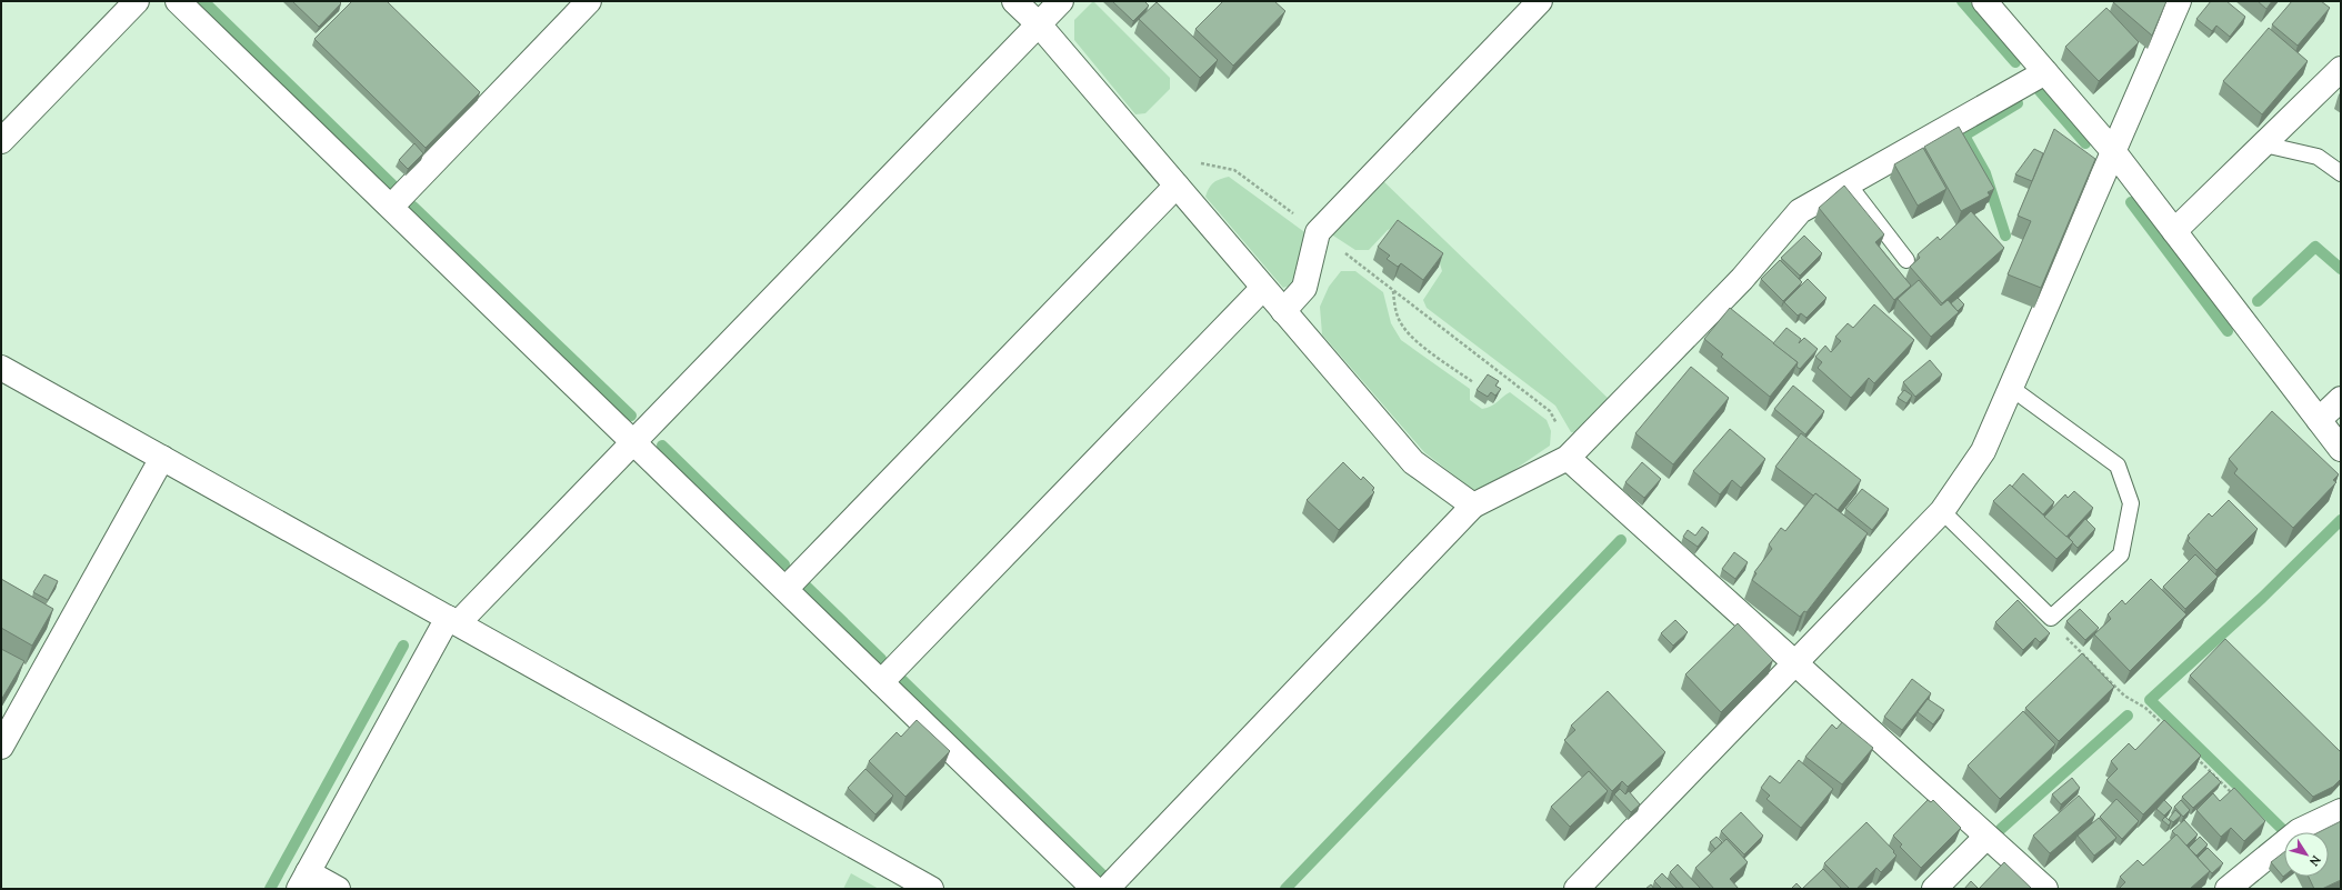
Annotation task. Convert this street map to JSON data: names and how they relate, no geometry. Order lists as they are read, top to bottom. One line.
{"north":"bottom right"}
